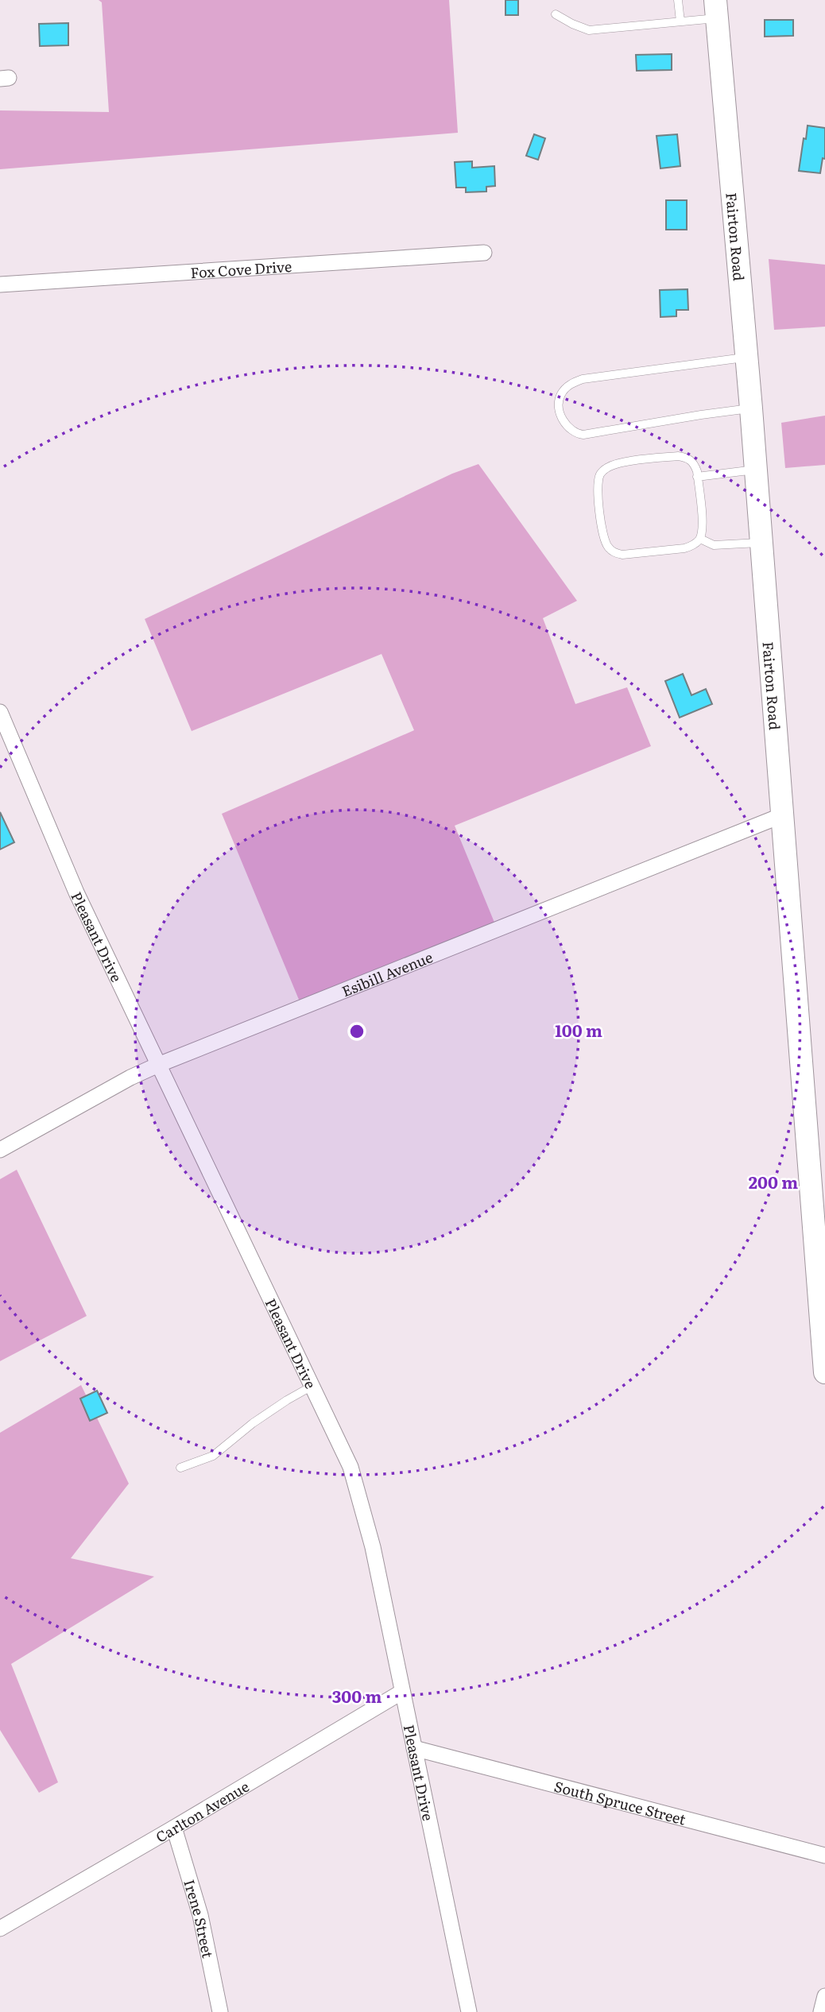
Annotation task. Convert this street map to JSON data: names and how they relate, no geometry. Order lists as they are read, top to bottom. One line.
{"streets":{"main road":["Fairton Road"],"street":["Fox Cove Drive","Pleasant Drive","Esibill Avenue","South Spruce Street","Carlton Avenue","Irene Street"]},"crossings":[["Fairton Road","Esibill Avenue"],["Pleasant Drive","Esibill Avenue"],["Pleasant Drive","South Spruce Street"],["Pleasant Drive","Carlton Avenue"],["Carlton Avenue","Irene Street"]],"rings":["100 m","200 m","300 m"]}
